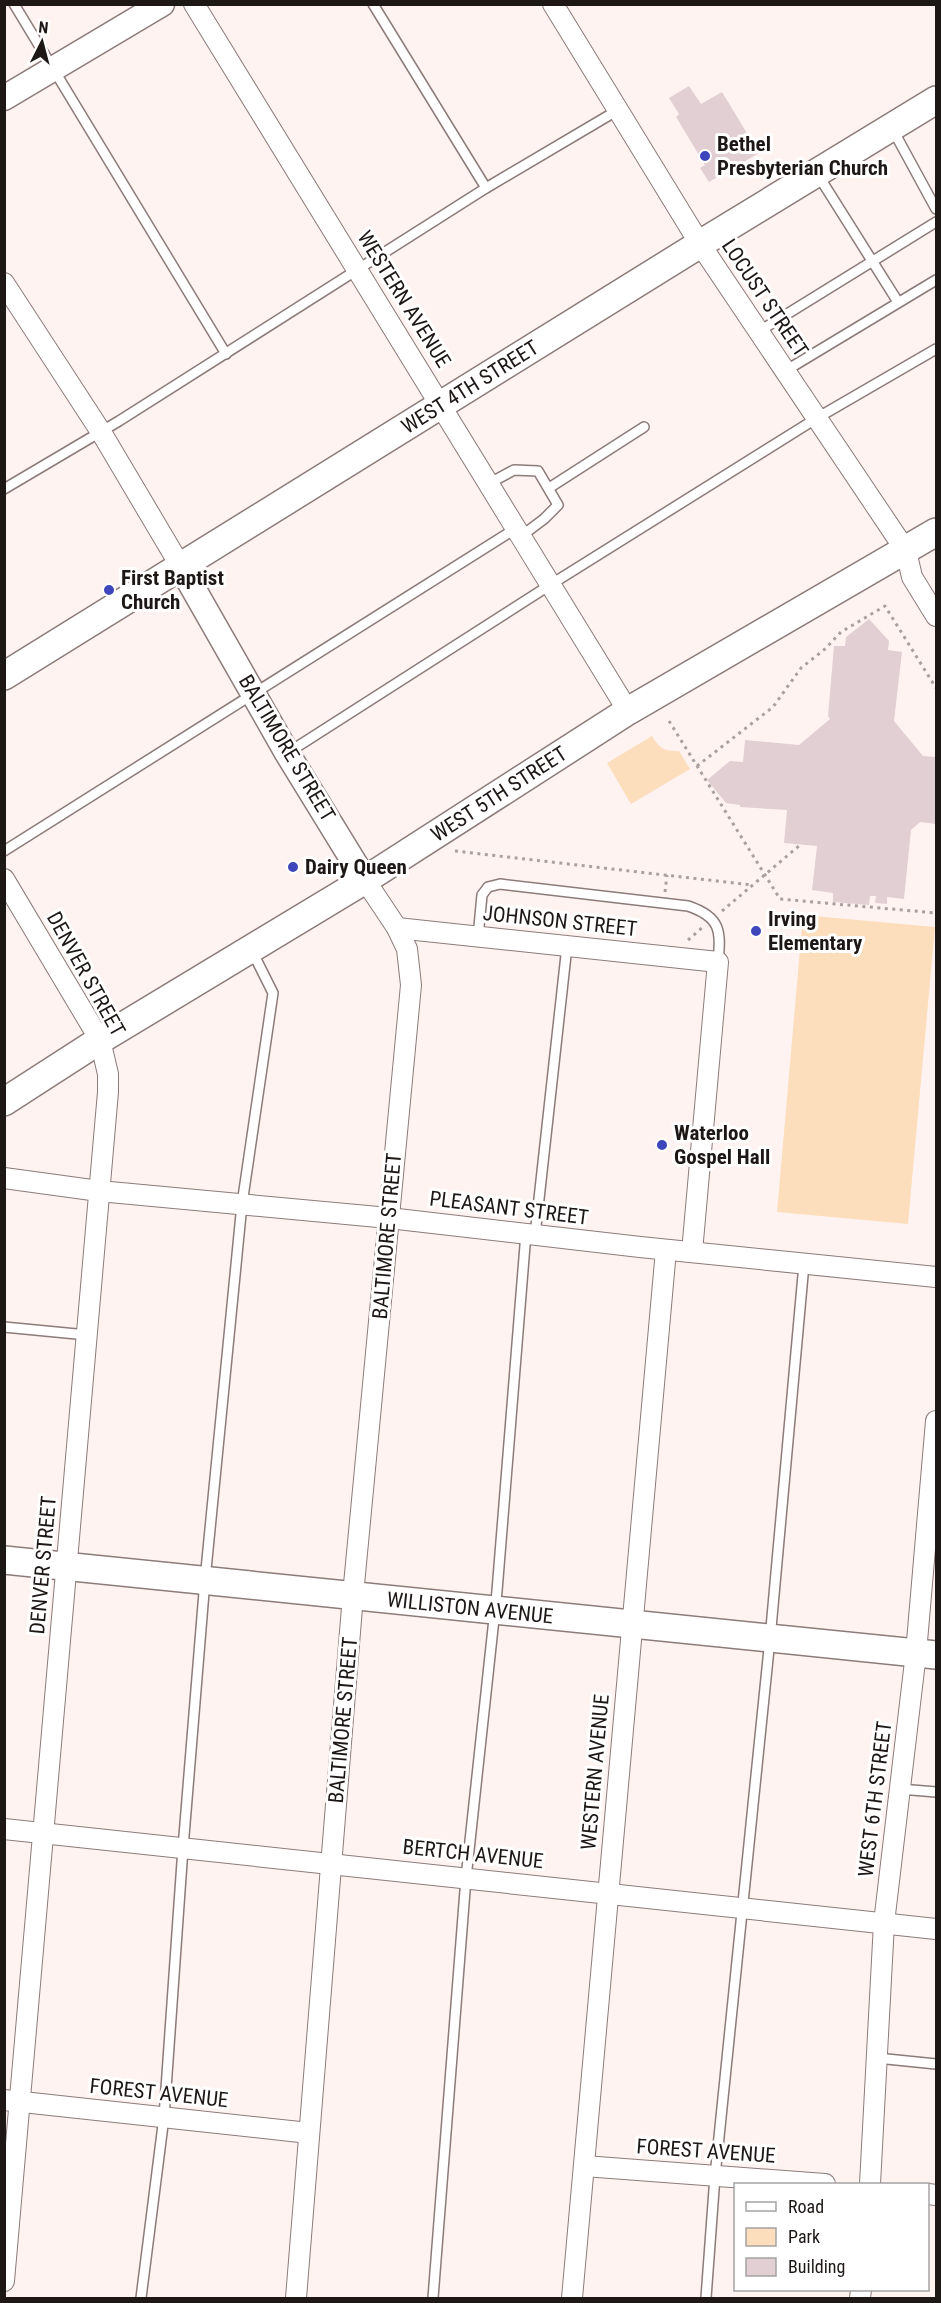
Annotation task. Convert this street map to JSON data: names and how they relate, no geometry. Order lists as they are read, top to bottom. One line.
{"streets":{"main road":["WEST 4TH STREET","WEST 5TH STREET","WILLISTON AVENUE"],"street":["LOCUST STREET","WESTERN AVENUE","BALTIMORE STREET","JOHNSON STREET","DENVER STREET","PLEASANT STREET","WEST 6TH STREET","BERTCH AVENUE","FOREST AVENUE"]},"crossings":[["LOCUST STREET","WEST 4TH STREET"],["LOCUST STREET","WEST 5TH STREET"],["WESTERN AVENUE","WEST 4TH STREET"],["WESTERN AVENUE","WEST 5TH STREET"],["WESTERN AVENUE","PLEASANT STREET"],["WESTERN AVENUE","WILLISTON AVENUE"],["WESTERN AVENUE","BERTCH AVENUE"],["WESTERN AVENUE","FOREST AVENUE"],["WEST 4TH STREET","BALTIMORE STREET"],["BALTIMORE STREET","WEST 5TH STREET"],["BALTIMORE STREET","JOHNSON STREET"],["BALTIMORE STREET","PLEASANT STREET"],["BALTIMORE STREET","WILLISTON AVENUE"],["BALTIMORE STREET","BERTCH AVENUE"],["BALTIMORE STREET","FOREST AVENUE"],["WEST 5TH STREET","DENVER STREET"],["DENVER STREET","PLEASANT STREET"],["DENVER STREET","WILLISTON AVENUE"],["DENVER STREET","BERTCH AVENUE"],["DENVER STREET","FOREST AVENUE"],["WILLISTON AVENUE","WEST 6TH STREET"],["WEST 6TH STREET","BERTCH AVENUE"]],"places":["Bethel Presbyterian Church","First Baptist Church","Dairy Queen","Irving Elementary","Waterloo Gospel Hall"],"legend":["Road","Park","Building"],"north":"top"}
